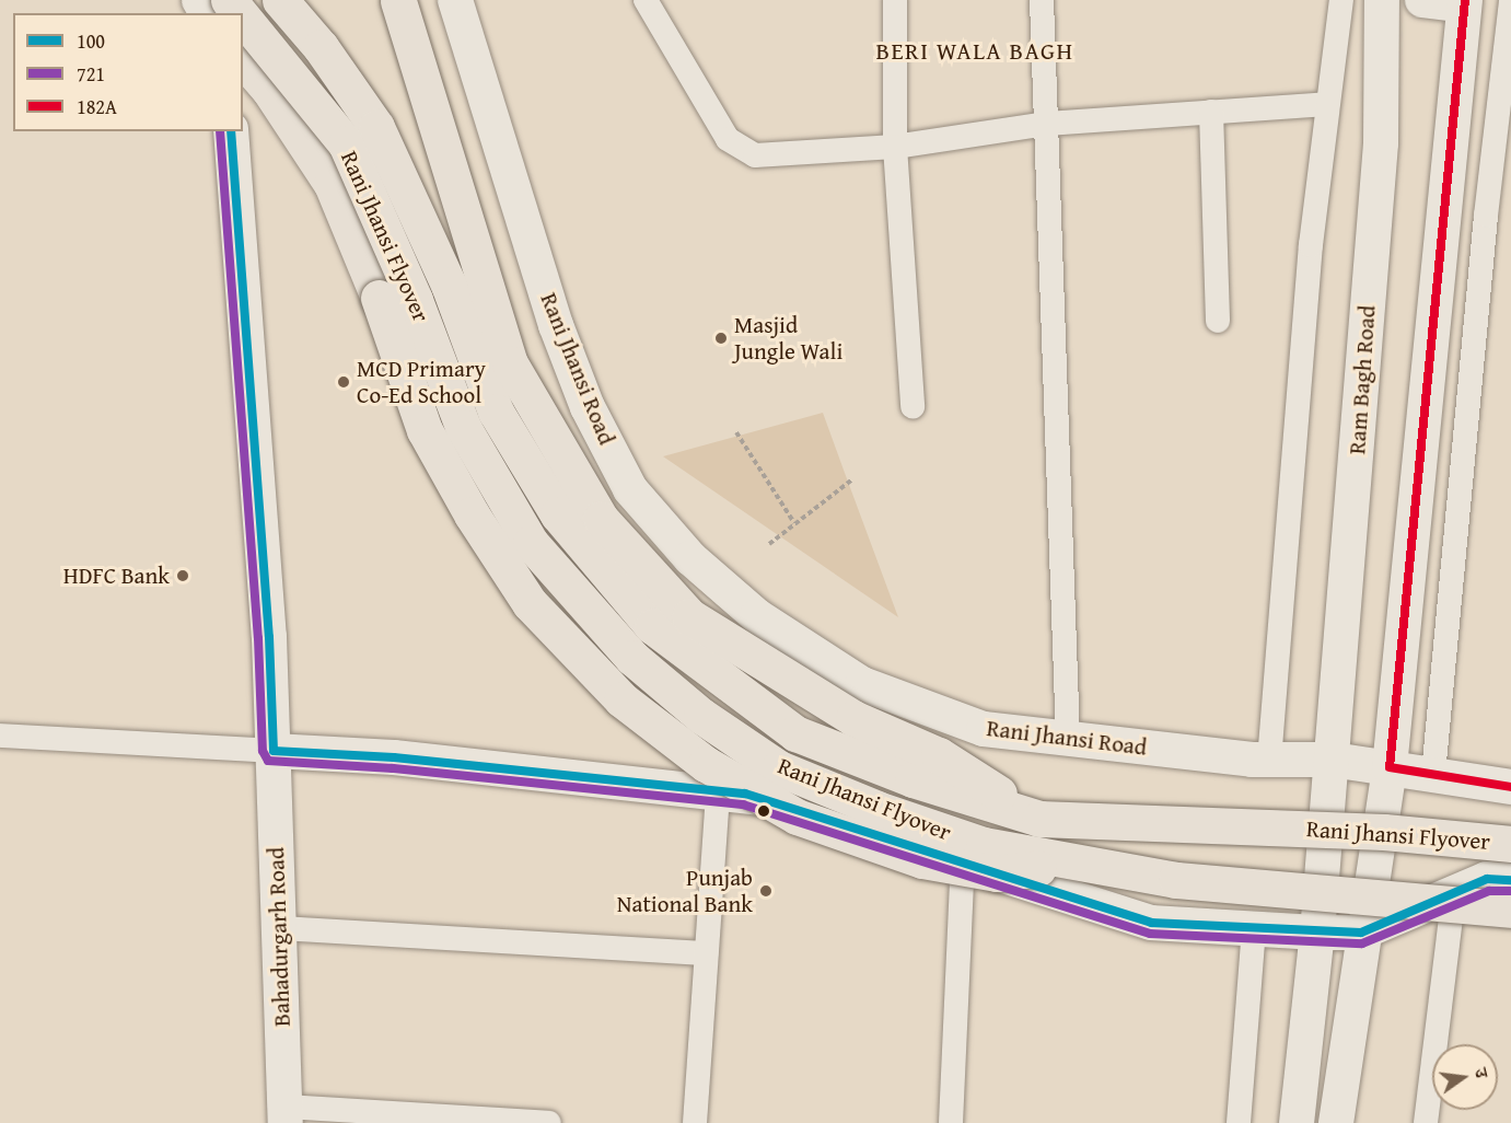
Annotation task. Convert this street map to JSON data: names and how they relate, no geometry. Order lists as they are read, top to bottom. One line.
{"streets":{"main road":["Rani Jhansi Flyover","Rani Jhansi Road","Ram Bagh Road","Bahadurgarh Road"]},"crossings":[["Rani Jhansi Road","Ram Bagh Road"]],"districts":["BERI WALA BAGH"],"places":["Masjid Jungle Wali","MCD Primary Co-Ed School","HDFC Bank","Punjab National Bank"],"lines":["transit line 182A","transit line 100","transit line 721"],"legend":["100","721","182A"],"north":"right"}
